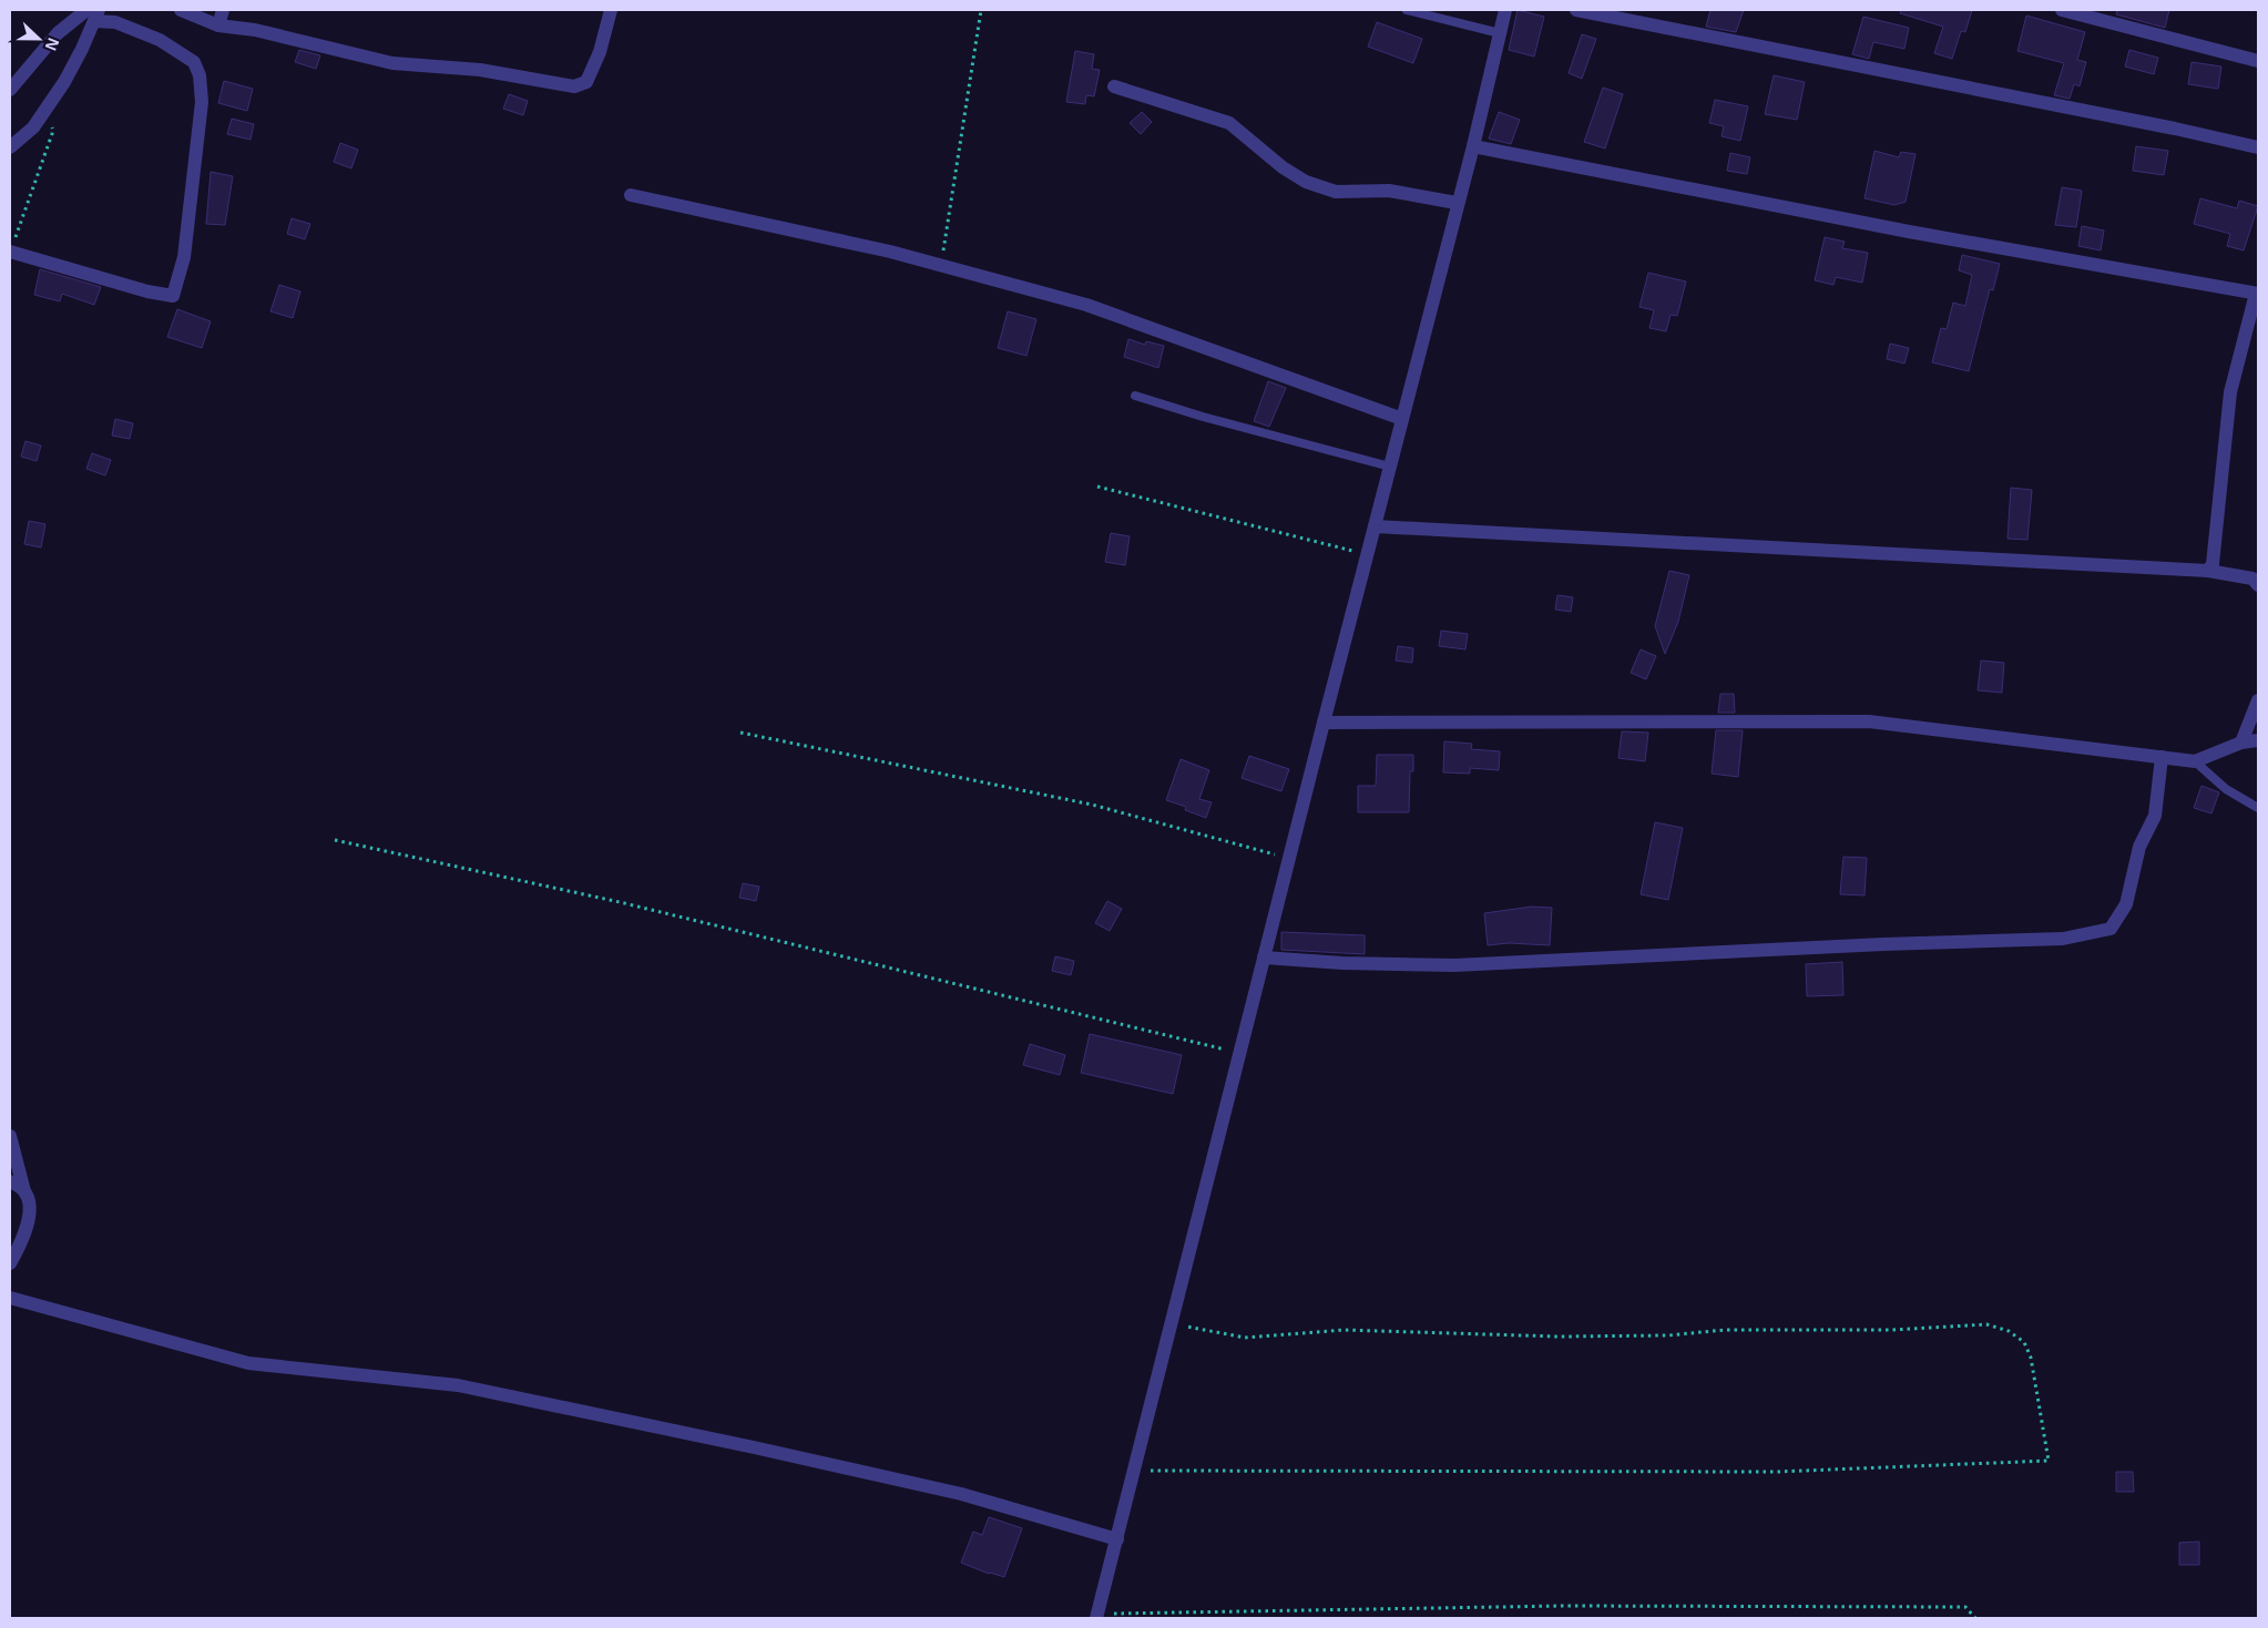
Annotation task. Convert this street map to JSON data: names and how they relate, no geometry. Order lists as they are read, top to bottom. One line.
{"north":"right"}
